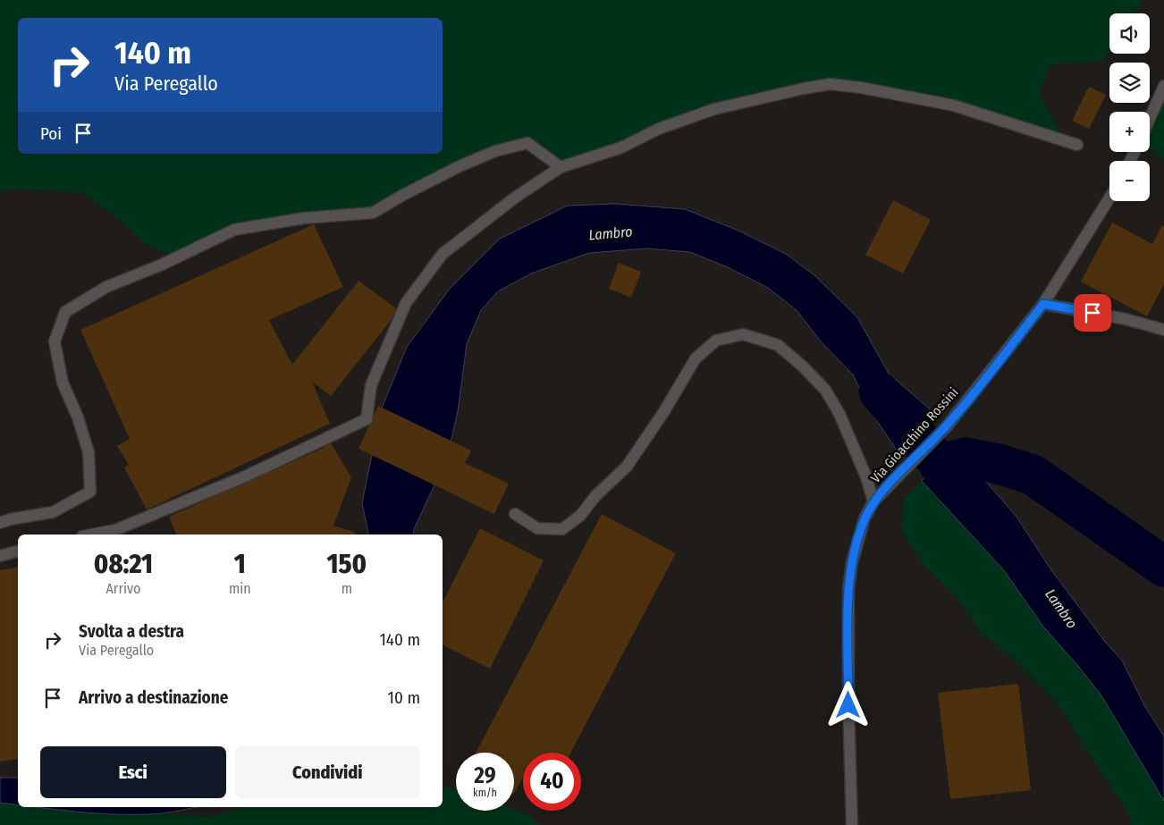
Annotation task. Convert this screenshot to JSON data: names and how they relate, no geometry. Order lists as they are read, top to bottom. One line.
{"streets":{"street":["Via Gioacchino Rossini"]},"water":["Lambro"],"page":{"map_buttons":["+","−"],"turn":["140 m","Via Peregallo"],"then":"Poi","eta":["08:21","Arrivo","1","min","150","m"],"list":[{"name":"Svolta a destra","note":"Via Peregallo","value":"140 m"},{"name":"Arrivo a destinazione","value":"10 m"}],"buttons":["Esci","Condividi"],"speed":"29 km/h","limit":"40"}}
